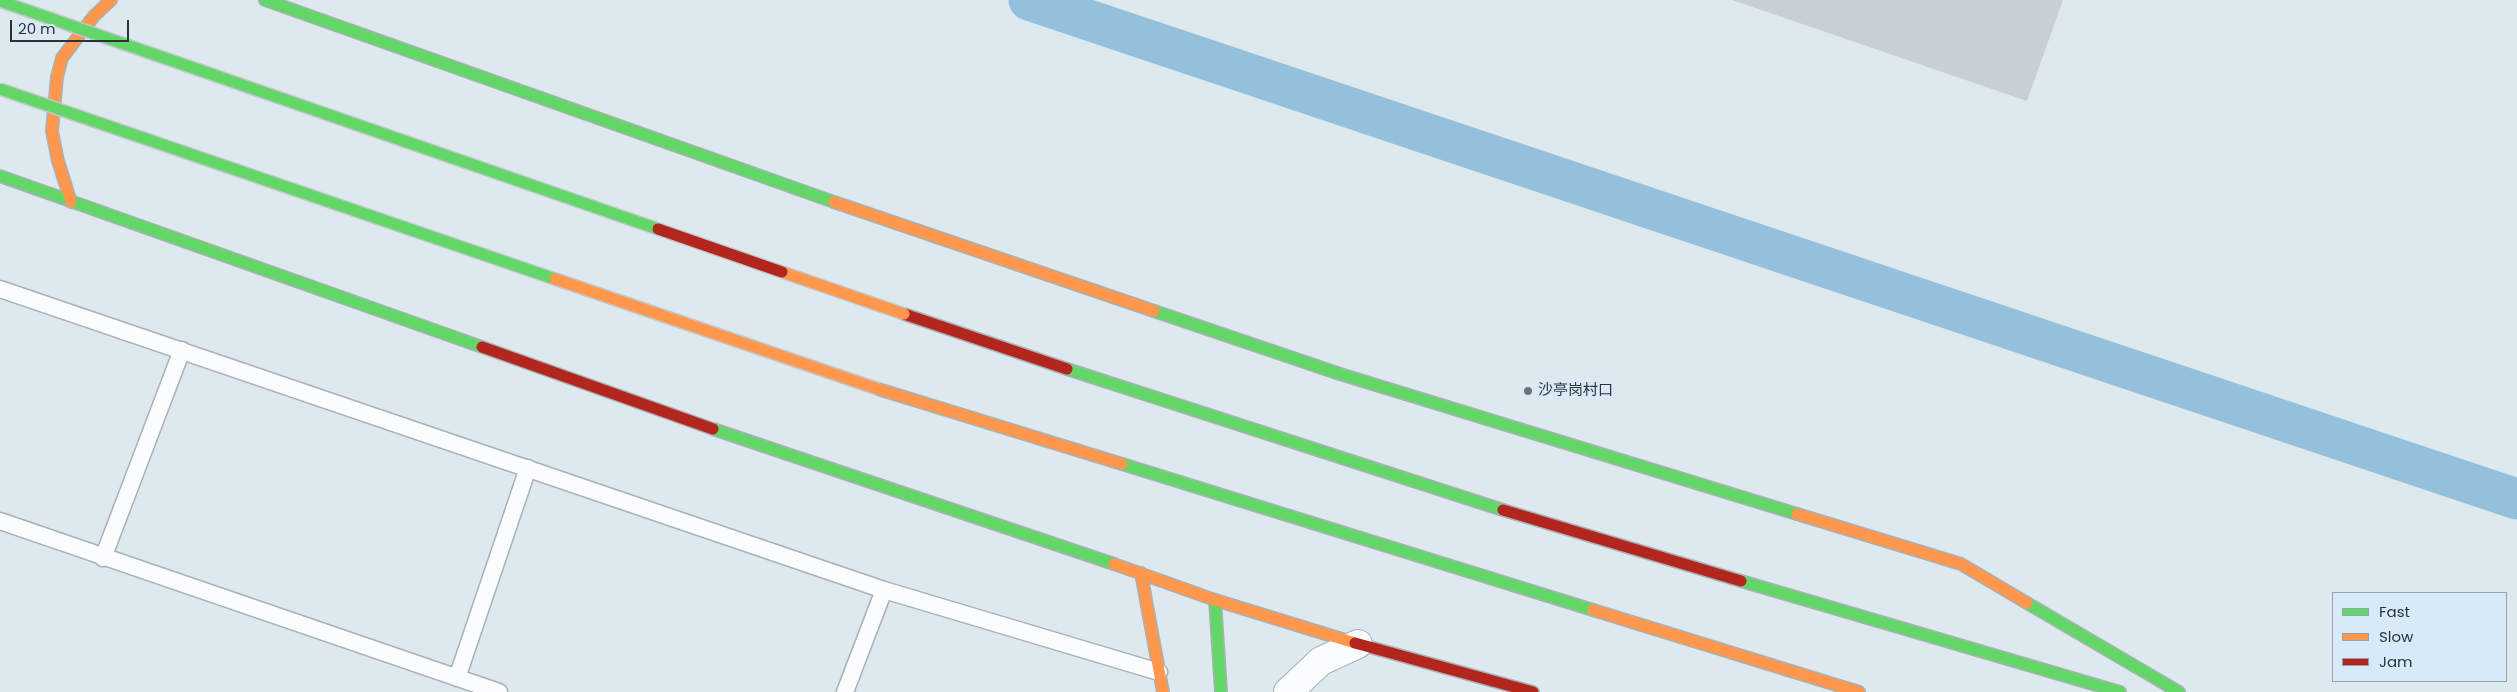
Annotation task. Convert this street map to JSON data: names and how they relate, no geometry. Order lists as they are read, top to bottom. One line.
{"places":["沙亭岗村口"],"legend":["Fast","Slow","Jam"],"scale_bar":"20 m"}
